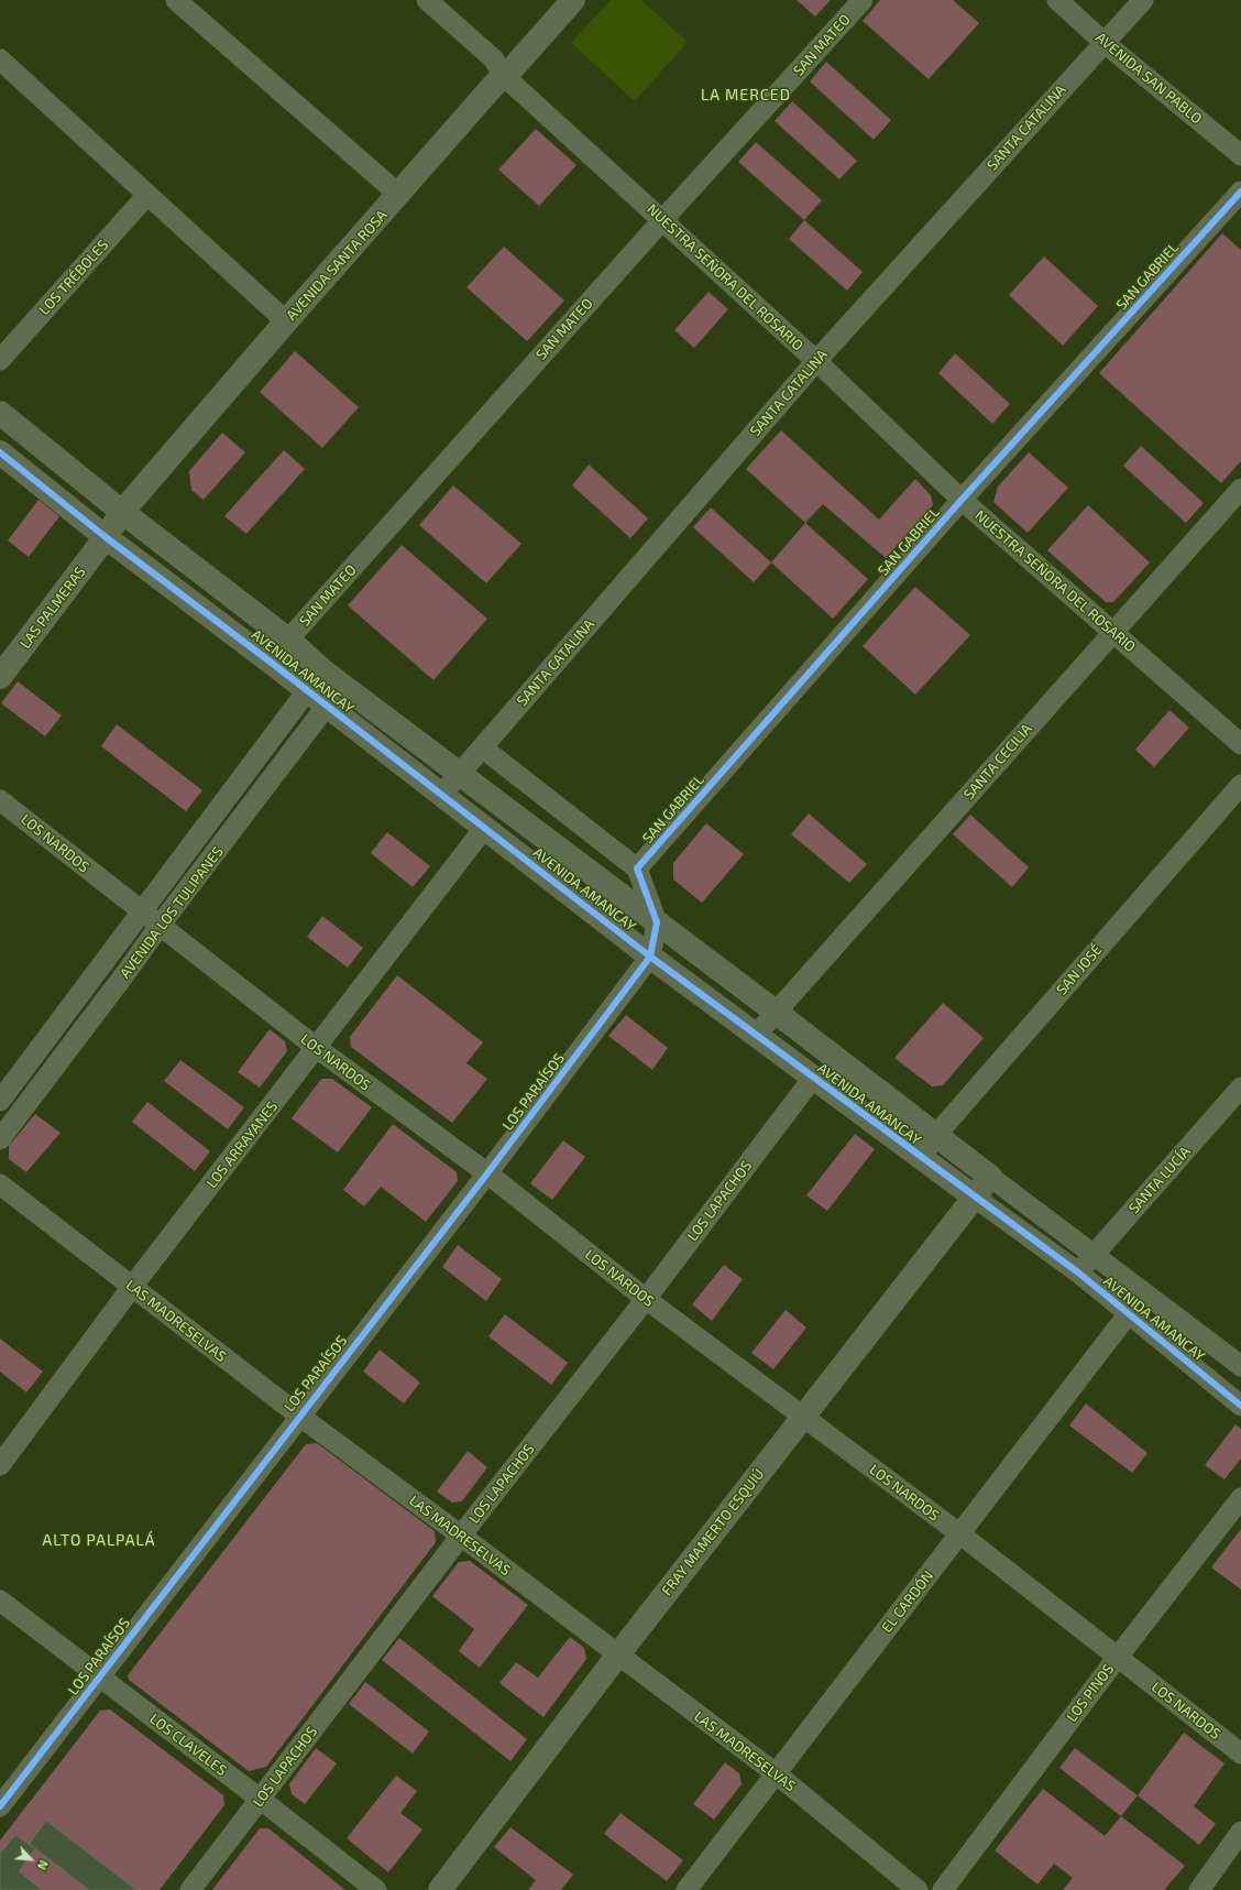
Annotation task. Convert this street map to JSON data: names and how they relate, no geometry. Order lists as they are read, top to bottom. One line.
{"streets":{"street":["SAN MATEO","AVENIDA SAN PABLO","SANTA CATALINA","AVENIDA SANTA ROSA","SAN GABRIEL","LOS TRÉBOLES","NUESTRA SEÑORA DEL ROSARIO","LAS PALMERAS","AVENIDA AMANCAY","SANTA CECILIA","LOS NARDOS","AVENIDA LOS TULIPANES","SAN JOSÉ","LOS PARAÍSOS","LOS ARRAYANES","SANTA LUCÍA","LOS LAPACHOS","LAS MADRESELVAS","FRAY MAMERTO ESQUIÚ","EL CARDÓN","LOS PINOS","LOS CLAVELES"]},"crossings":[["SAN MATEO","NUESTRA SEÑORA DEL ROSARIO"],["SAN MATEO","AVENIDA AMANCAY"],["AVENIDA SAN PABLO","SANTA CATALINA"],["SANTA CATALINA","NUESTRA SEÑORA DEL ROSARIO"],["SANTA CATALINA","AVENIDA AMANCAY"],["AVENIDA SANTA ROSA","NUESTRA SEÑORA DEL ROSARIO"],["AVENIDA SANTA ROSA","LAS PALMERAS"],["AVENIDA SANTA ROSA","AVENIDA AMANCAY"],["SAN GABRIEL","NUESTRA SEÑORA DEL ROSARIO"],["NUESTRA SEÑORA DEL ROSARIO","SANTA CECILIA"],["LAS PALMERAS","AVENIDA AMANCAY"],["AVENIDA AMANCAY","SANTA CECILIA"],["AVENIDA AMANCAY","AVENIDA LOS TULIPANES"],["AVENIDA AMANCAY","SAN JOSÉ"],["AVENIDA AMANCAY","LOS PARAÍSOS"],["AVENIDA AMANCAY","LOS ARRAYANES"],["AVENIDA AMANCAY","SANTA LUCÍA"],["AVENIDA AMANCAY","LOS LAPACHOS"],["AVENIDA AMANCAY","FRAY MAMERTO ESQUIÚ"],["AVENIDA AMANCAY","EL CARDÓN"],["LOS NARDOS","AVENIDA LOS TULIPANES"],["LOS NARDOS","LOS PARAÍSOS"],["LOS NARDOS","LOS ARRAYANES"],["LOS NARDOS","LOS LAPACHOS"],["LOS NARDOS","FRAY MAMERTO ESQUIÚ"],["LOS NARDOS","EL CARDÓN"],["LOS NARDOS","LOS PINOS"],["LOS PARAÍSOS","LAS MADRESELVAS"],["LOS PARAÍSOS","LOS CLAVELES"],["LOS ARRAYANES","LAS MADRESELVAS"],["LOS LAPACHOS","LAS MADRESELVAS"],["LOS LAPACHOS","LOS CLAVELES"],["LAS MADRESELVAS","FRAY MAMERTO ESQUIÚ"],["LAS MADRESELVAS","EL CARDÓN"]],"districts":["LA MERCED","ALTO PALPALÁ"],"north":"bottom right"}
